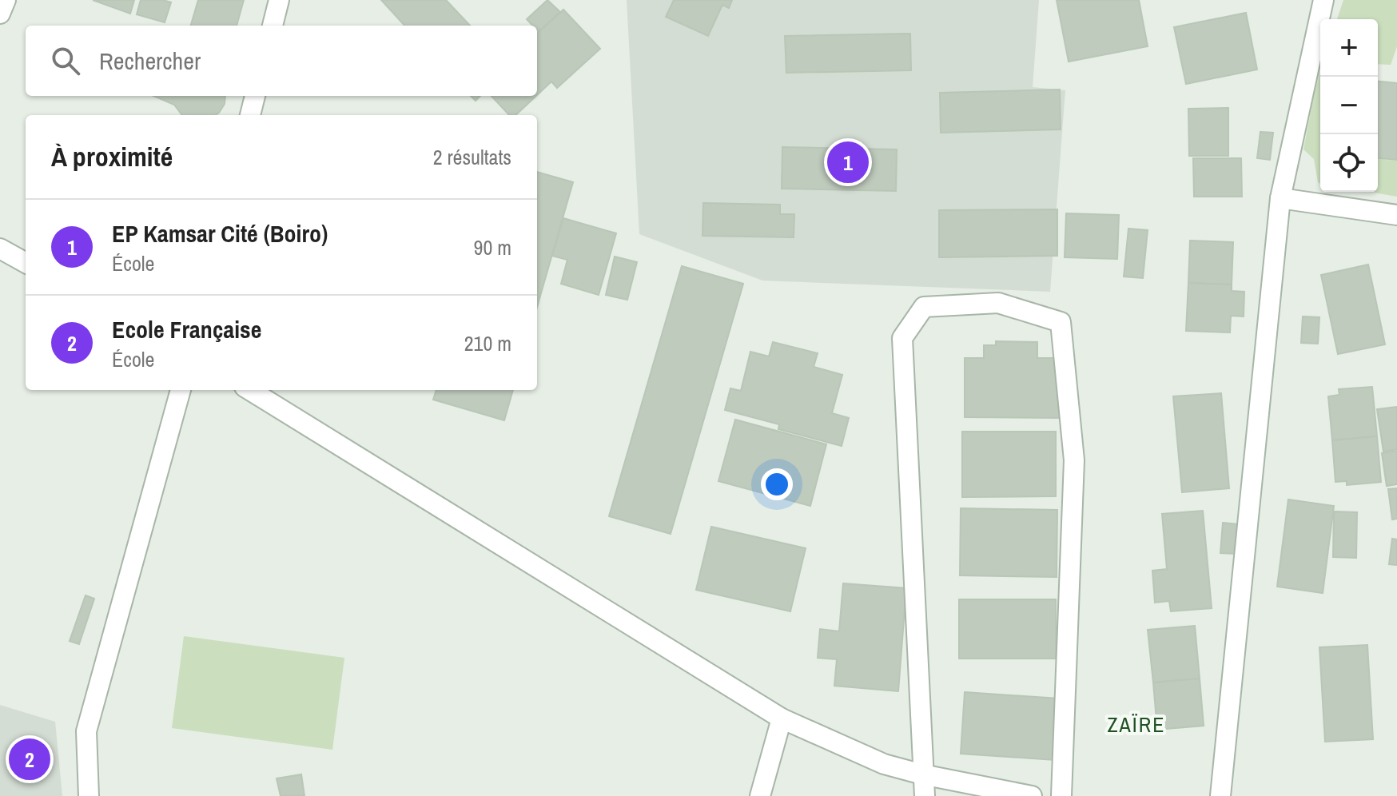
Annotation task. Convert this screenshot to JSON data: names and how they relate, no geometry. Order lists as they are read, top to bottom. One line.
{"districts":["ZAÏRE"],"page":{"map_buttons":["+","−"],"search":"Rechercher","heading":["À proximité","2 résultats"],"pins":["1","2"],"list":[{"mark":"1","name":"EP Kamsar Cité (Boiro)","note":"École","value":"90 m"},{"mark":"2","name":"Ecole Française","note":"École","value":"210 m"}]}}
